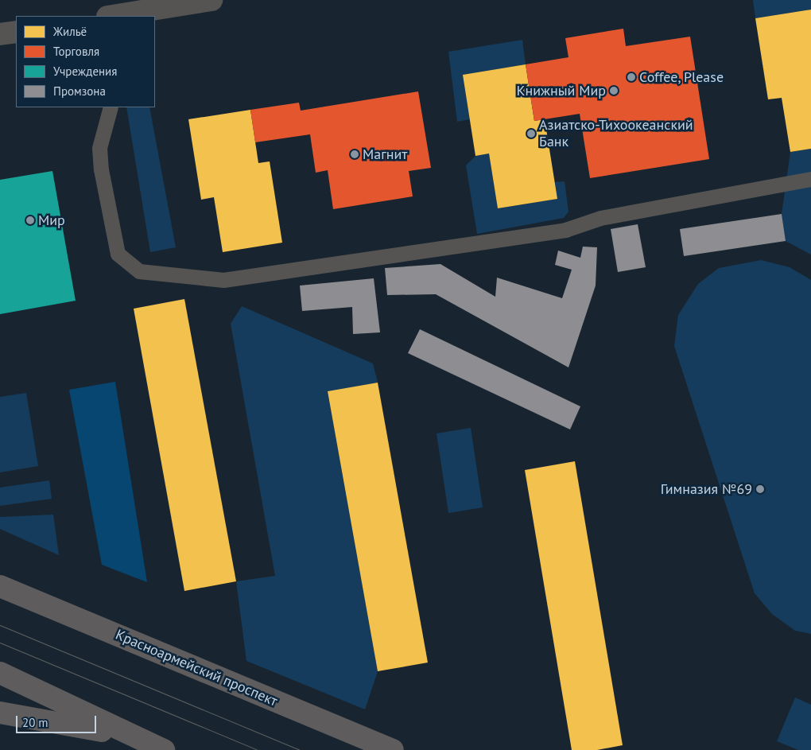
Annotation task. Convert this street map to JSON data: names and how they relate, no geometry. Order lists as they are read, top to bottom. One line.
{"streets":{"main road":["Красноармейский проспект"]},"places":["Coffee, Please","Книжный Мир","Азиатско-Тихоокеанский Банк","Магнит","Мир","Гимназия №69"],"legend":["Жильё","Торговля","Учреждения","Промзона"],"scale_bar":"20 m"}
